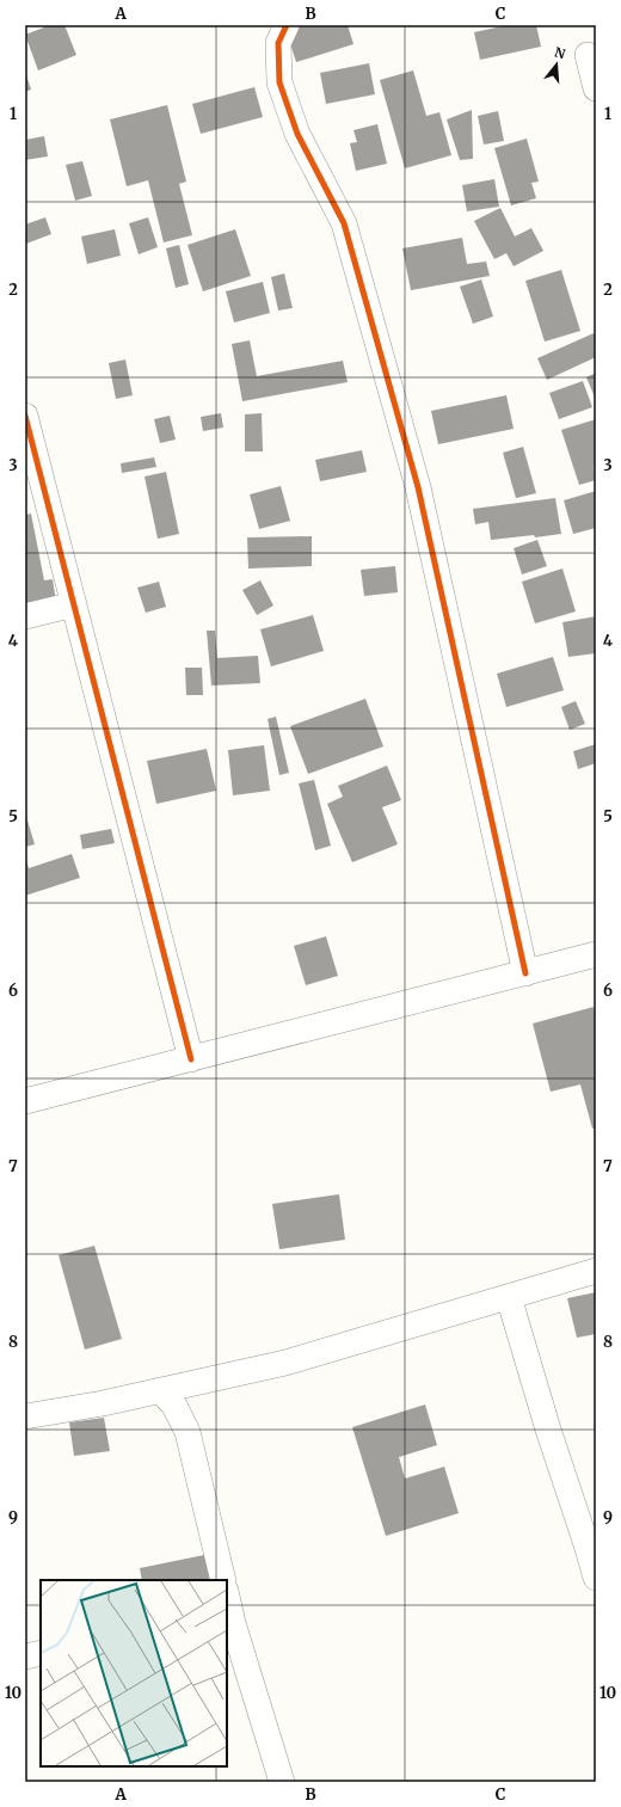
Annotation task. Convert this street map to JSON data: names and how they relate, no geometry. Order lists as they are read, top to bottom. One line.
{"north":"top","grid":{"columns":["A","B","C"],"rows":["1","2","3","4","5","6","7","8","9","10"]}}
